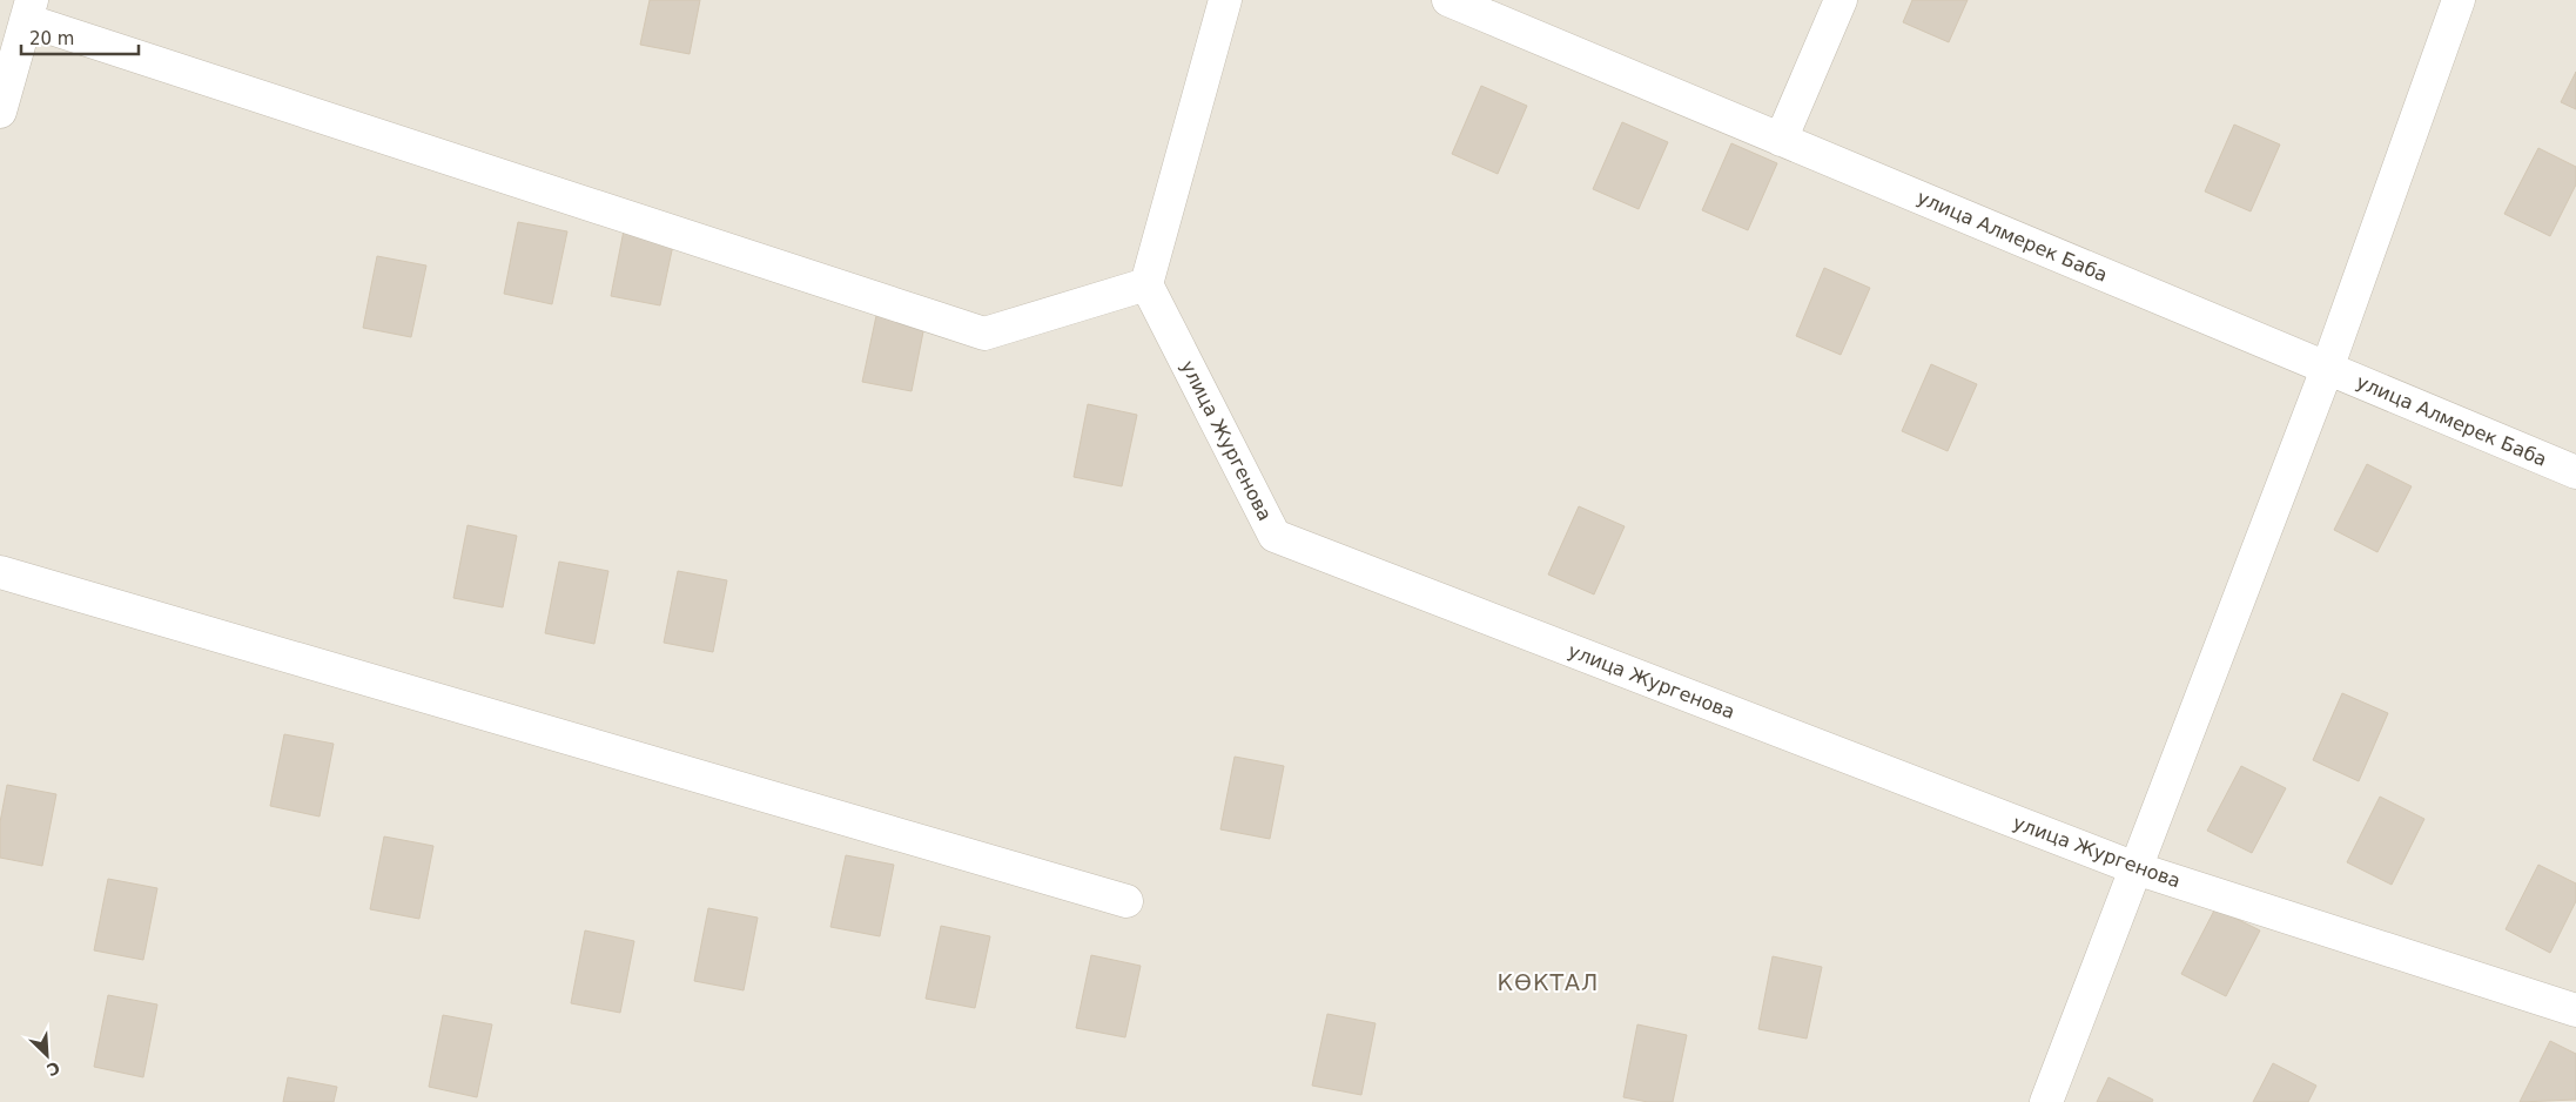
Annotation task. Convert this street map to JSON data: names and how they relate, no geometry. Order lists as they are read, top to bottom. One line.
{"streets":{"street":["улица Алмерек Баба","улица Жургенова"]},"districts":["КӨКТАЛ"],"scale_bar":"20 m","north":"bottom right"}
